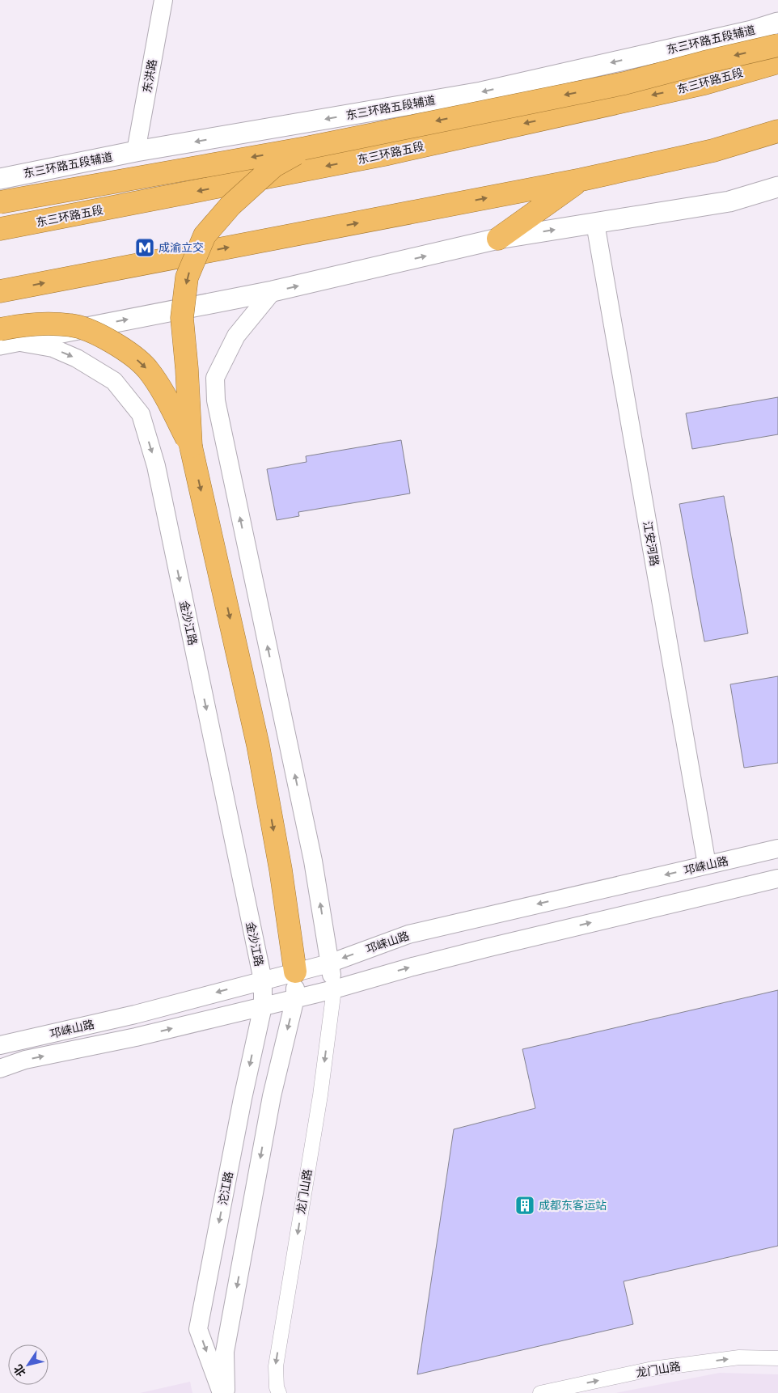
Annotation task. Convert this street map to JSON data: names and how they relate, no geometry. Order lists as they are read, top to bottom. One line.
{"streets":{"highway":["东三环路五段"],"main road":["东三环路五段辅道"],"street":["东洪路","江安河路","金沙江路","邛崃山路","沱江路","龙门山路"]},"crossings":[["东三环路五段辅道","东洪路"],["江安河路","邛崃山路"],["金沙江路","邛崃山路"],["金沙江路","沱江路"],["邛崃山路","沱江路"],["邛崃山路","龙门山路"]],"places":{"metro station":["成渝立交"],"building":["成都东客运站"]},"north":"bottom left"}
